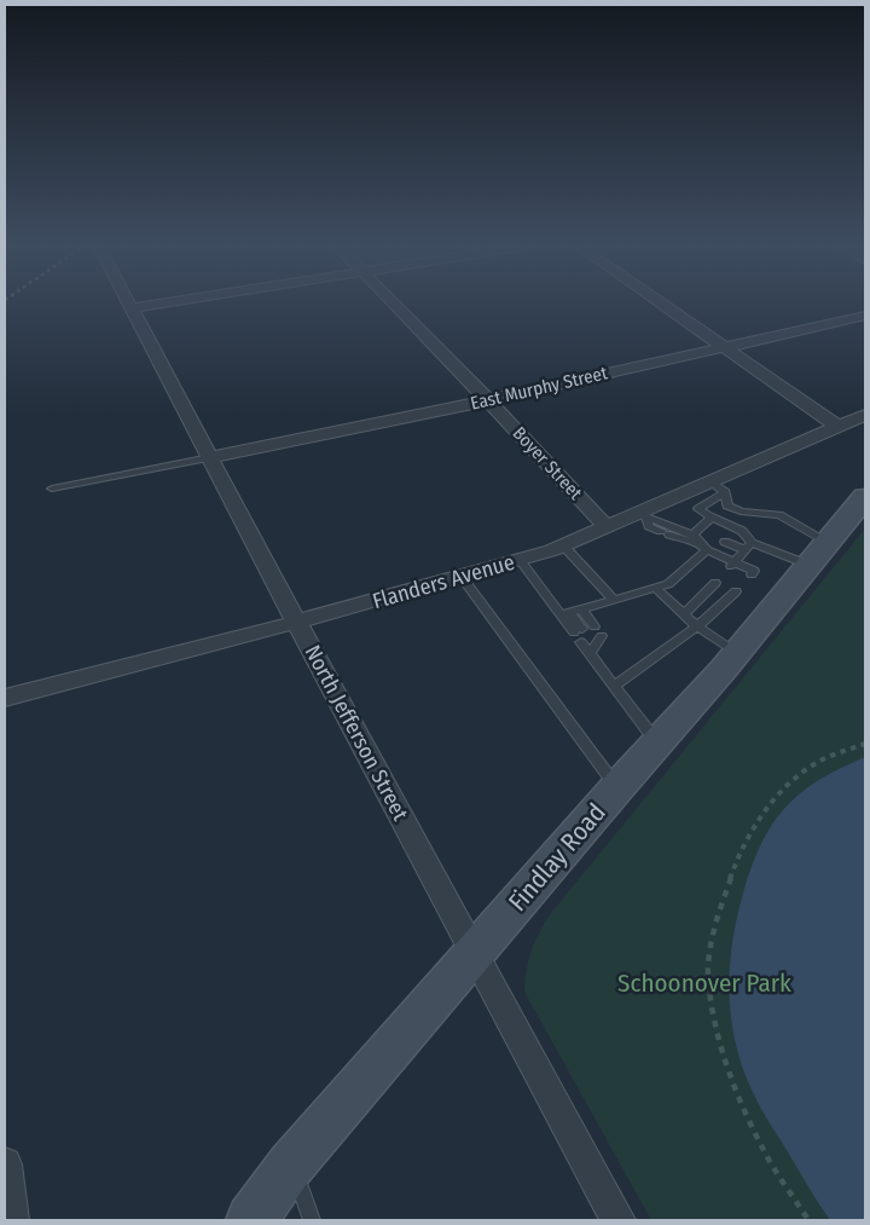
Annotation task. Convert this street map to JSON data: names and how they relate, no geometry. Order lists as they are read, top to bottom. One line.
{"streets":{"main road":["Findlay Road"],"street":["East Murphy Street","Boyer Street","Flanders Avenue","North Jefferson Street"]},"crossings":[["East Murphy Street","Boyer Street"],["East Murphy Street","North Jefferson Street"],["Boyer Street","Flanders Avenue"],["Flanders Avenue","North Jefferson Street"],["North Jefferson Street","Findlay Road"]],"parks":["Schoonover Park"]}
